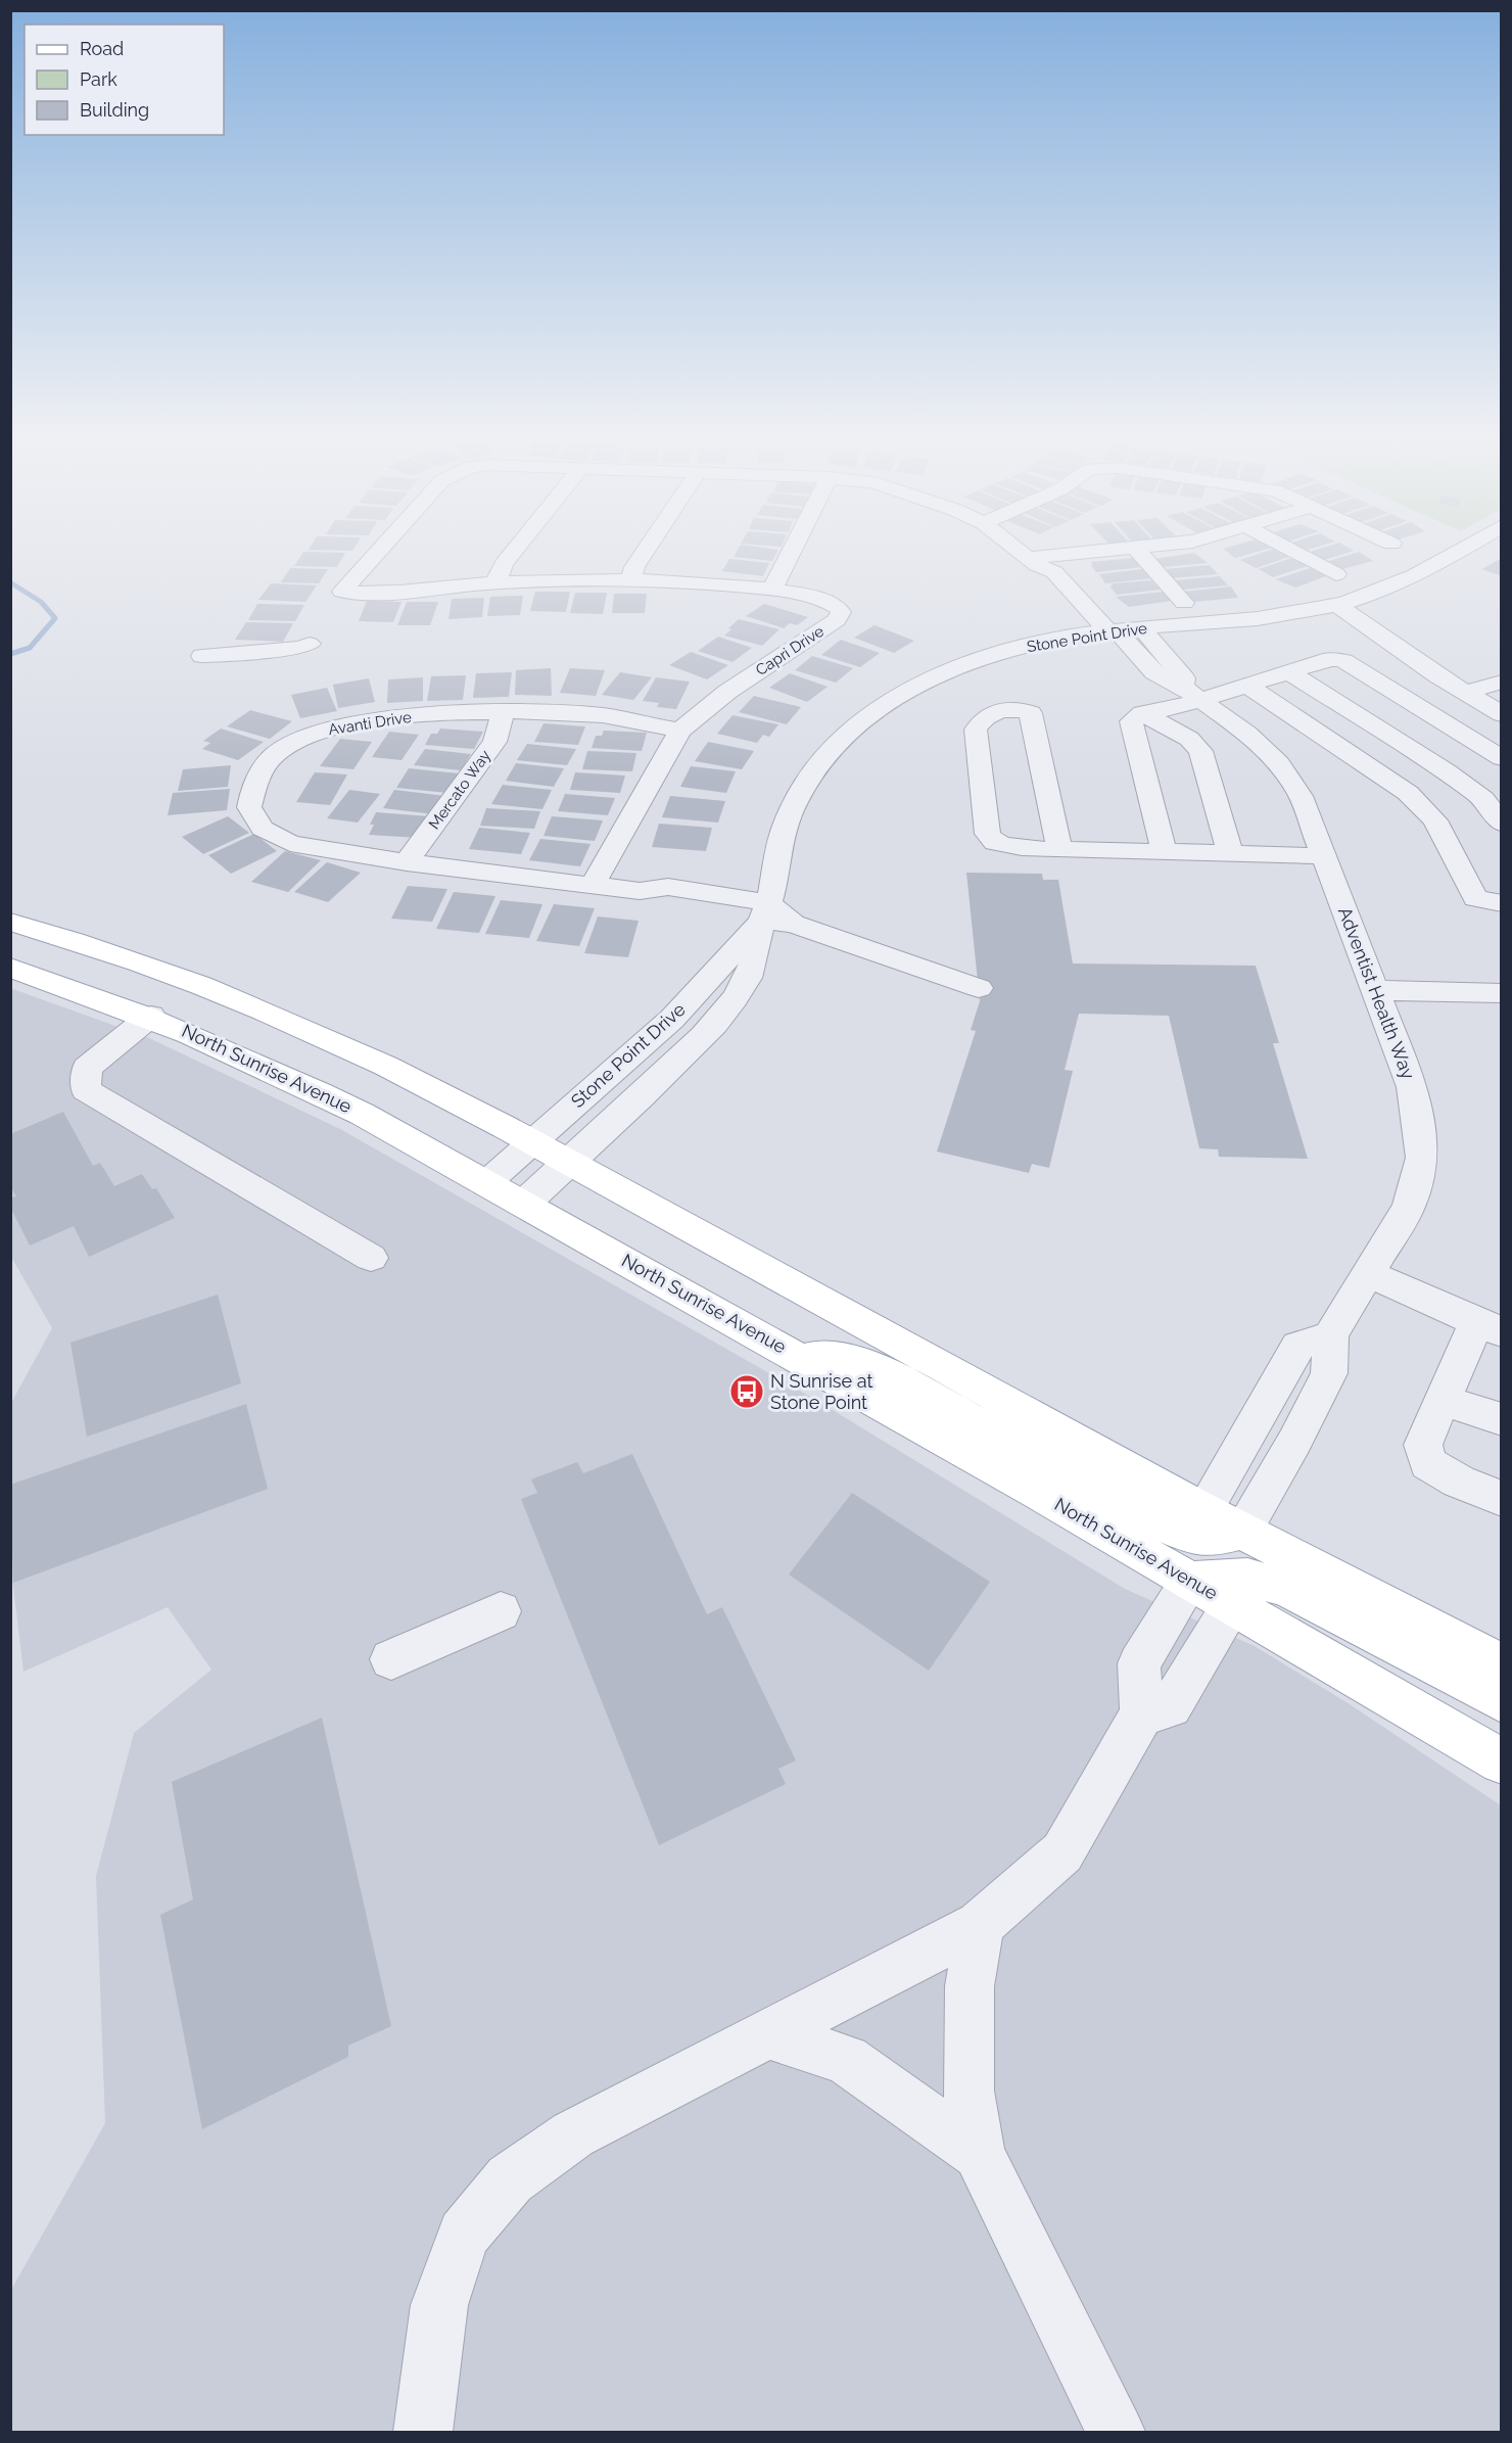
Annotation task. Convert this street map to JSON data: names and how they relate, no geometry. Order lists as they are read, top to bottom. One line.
{"streets":{"main road":["North Sunrise Avenue"],"street":["Stone Point Drive","Capri Drive","Avanti Drive","Mercato Way","Adventist Health Way"]},"crossings":[["Stone Point Drive","Avanti Drive"],["Stone Point Drive","Adventist Health Way"],["Stone Point Drive","North Sunrise Avenue"],["Capri Drive","Avanti Drive"],["Avanti Drive","Mercato Way"]],"places":{"bus stop":["N Sunrise at Stone Point"]},"legend":["Road","Park","Building"]}
